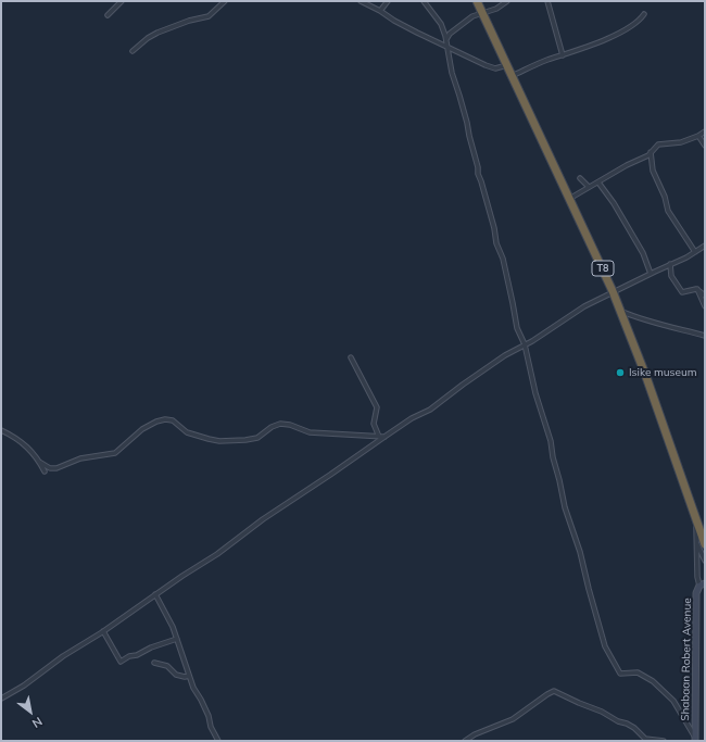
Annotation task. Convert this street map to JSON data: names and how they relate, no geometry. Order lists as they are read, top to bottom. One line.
{"streets":{"highway":["T8"],"street":["Shabaan Robert Avenue"]},"places":["Isike museum"],"north":"bottom right"}
